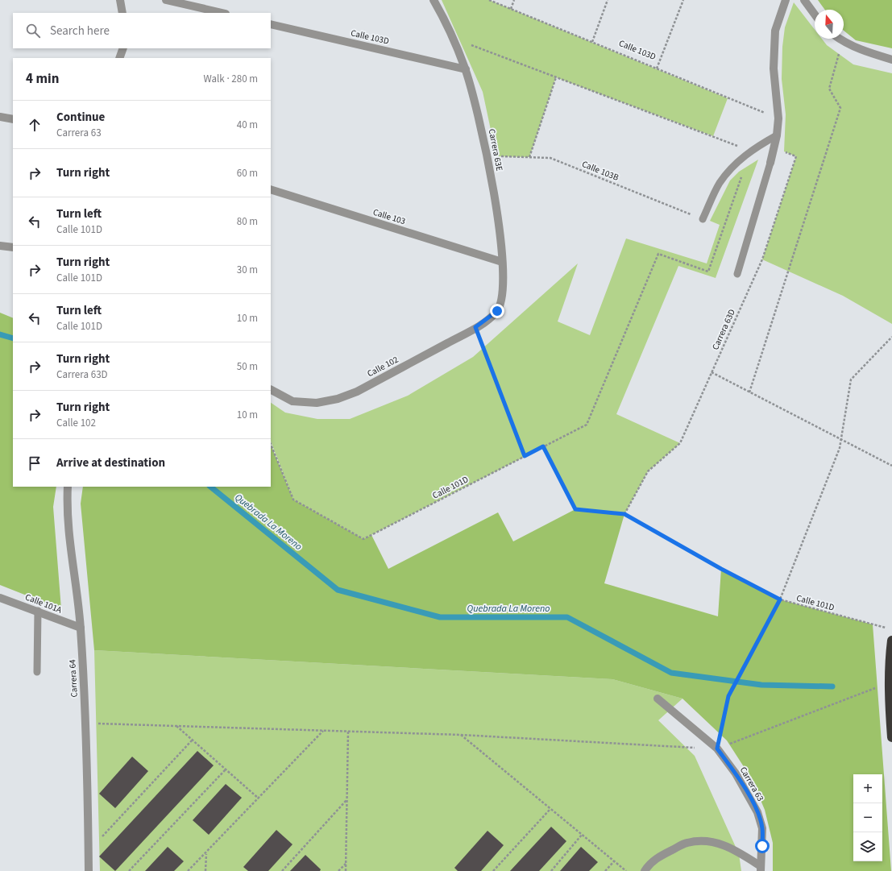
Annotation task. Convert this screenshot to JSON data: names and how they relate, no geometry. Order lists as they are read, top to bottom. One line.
{"streets":{"street":["Calle 103D","Carrera 63E","Calle 103","Calle 102","Calle 101A","Carrera 64","Carrera 63"],"path":["Calle 103B","Carrera 63D","Calle 101D"]},"crossings":[["Calle 103D","Carrera 63E"],["Carrera 63E","Calle 103B"],["Carrera 63E","Calle 103"],["Carrera 63E","Calle 102"],["Carrera 63D","Calle 101D"],["Calle 101A","Carrera 64"]],"water":["Quebrada La Moreno"],"north":"top","page":{"search":"Search here","heading":["4 min","Walk · 280 m"],"list":[["Continue","Carrera 63","40 m"],["Turn right","60 m"],["Turn left","Calle 101D","80 m"],["Turn right","Calle 101D","30 m"],["Turn left","Calle 101D","10 m"],["Turn right","Carrera 63D","50 m"],["Turn right","Calle 102","10 m"],"Arrive at destination"],"map_buttons":["+","−"]}}
